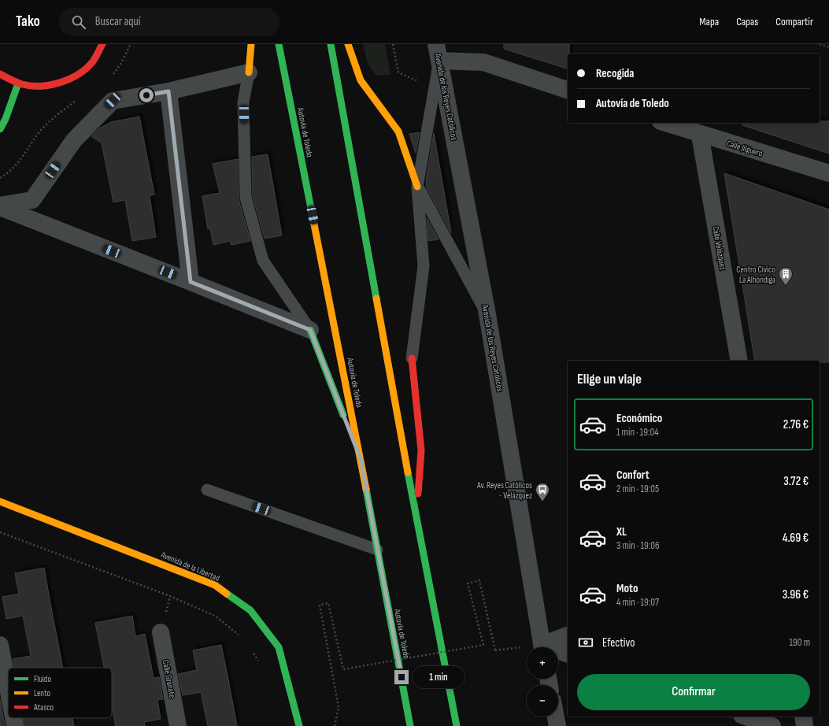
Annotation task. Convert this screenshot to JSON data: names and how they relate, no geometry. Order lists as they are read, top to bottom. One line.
{"streets":{"main road":["Autovía de Toledo","Avenida de la Libertad"],"street":["Avenida de los Reyes Católicos","Calle Jilguero","Calle Velázquez","Calle Granate"]},"crossings":[["Calle Jilguero","Calle Velázquez"]],"places":{"building":["Centro Cívico La Alhóndiga"],"bus stop":["Av. Reyes Católicos - Velázquez"]},"legend":["Fluido","Lento","Atasco"],"page":{"header":"Tako","search":"Buscar aquí","nav":["Mapa","Capas","Compartir"],"banner":["Recogida","Autovía de Toledo"],"heading":"Elige un viaje","list":[{"name":"Económico","note":"1 min · 19:04","value":"2.76 €"},{"name":"Confort","note":"2 min · 19:05","value":"3.72 €"},{"name":"XL","note":"3 min · 19:06","value":"4.69 €"},{"name":"Moto","note":"4 min · 19:07","value":"3.96 €"}],"pay":["Efectivo","190 m"],"map_buttons":["+","−"],"bubble":"1 min","buttons":"Confirmar"}}
